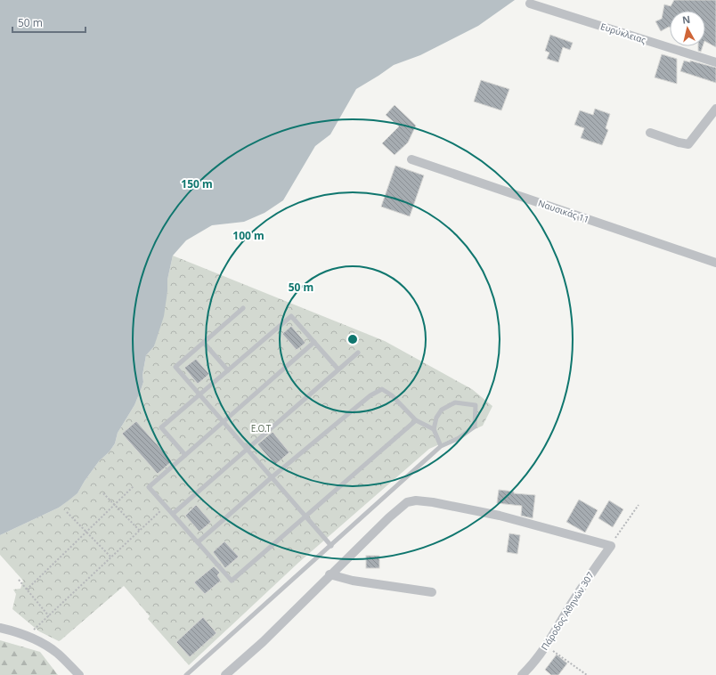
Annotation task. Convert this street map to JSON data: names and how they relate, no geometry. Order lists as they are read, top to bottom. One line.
{"streets":{"street":["Ευρύκλειας","Ναυσικάς 11","Πάροδος Αθηνών 307"]},"parks":["E.O.T"],"scale_bar":"50 m","north":"top","rings":["150 m","100 m","50 m"]}
